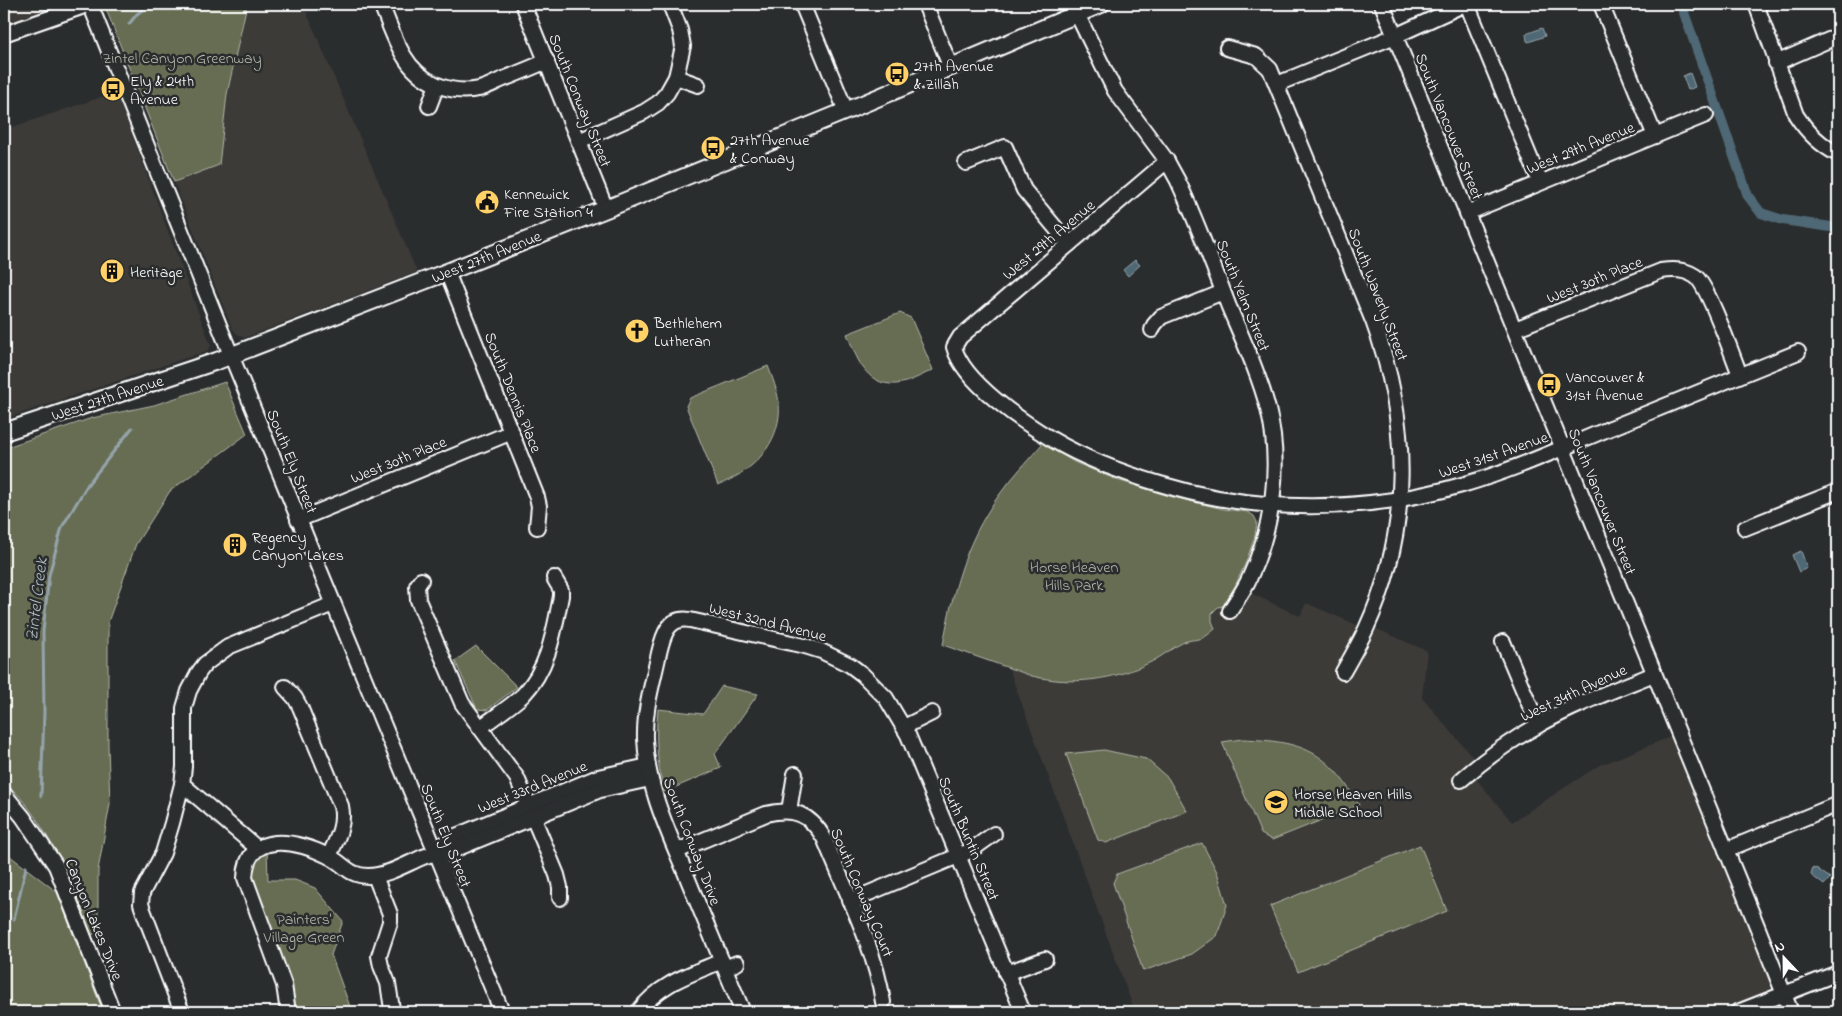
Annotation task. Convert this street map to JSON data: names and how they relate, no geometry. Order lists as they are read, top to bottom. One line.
{"streets":{"main road":["West 27th Avenue"],"street":["South Conway Street","South Vancouver Street","West 29th Avenue","West 30th Place","South Waverly Street","South Yelm Street","South Dennis Place","West 31st Avenue","South Ely Street","West 32nd Avenue","West 34th Avenue","West 33rd Avenue","South Buntin Street","South Conway Drive","South Conway Court","Canyon Lakes Drive"]},"crossings":[["South Conway Street","West 27th Avenue"],["South Vancouver Street","West 29th Avenue"],["South Vancouver Street","West 30th Place"],["South Vancouver Street","West 31st Avenue"],["South Vancouver Street","West 34th Avenue"],["West 29th Avenue","South Yelm Street"],["West 29th Avenue","West 31st Avenue"],["West 27th Avenue","South Yelm Street"],["West 27th Avenue","South Dennis Place"],["West 27th Avenue","South Ely Street"],["West 30th Place","South Dennis Place"],["West 30th Place","West 31st Avenue"],["West 30th Place","South Ely Street"],["South Waverly Street","West 31st Avenue"],["South Yelm Street","West 31st Avenue"],["South Ely Street","West 33rd Avenue"],["West 32nd Avenue","South Buntin Street"],["West 32nd Avenue","South Conway Drive"],["West 33rd Avenue","South Conway Drive"]],"water":["Zintel Creek"],"parks":["Zintel Canyon Greenway","Horse Heaven Hills Park","Painters' Village Green"],"places":{"bus stop":["27th Avenue & Zillah","Ely & 24th Avenue","27th Avenue & Conway","Vancouver & 31st Avenue"],"public building":["Kennewick Fire Station 4"],"building":["Heritage","Regency Canyon Lakes"],"church":["Bethlehem Lutheran"],"school or university":["Horse Heaven Hills Middle School"]},"north":"top"}
